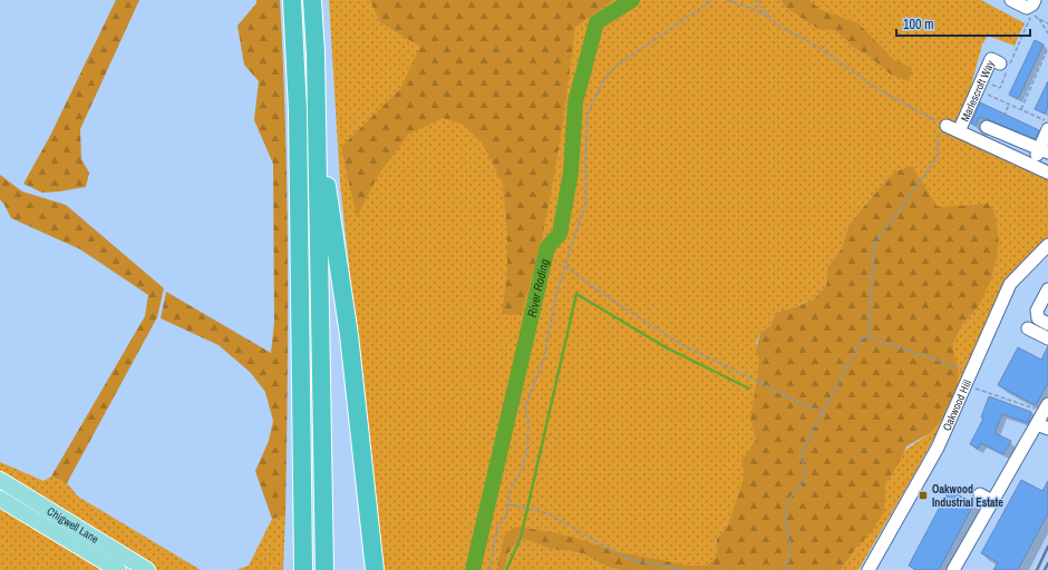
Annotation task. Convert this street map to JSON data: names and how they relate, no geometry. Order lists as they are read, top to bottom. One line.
{"streets":{"main road":["Chigwell Lane"],"street":["Marlescroft Way","Oakwood Hill"]},"water":["River Roding"],"places":{"transit":["Oakwood Industrial Estate"]},"scale_bar":"100 m"}
